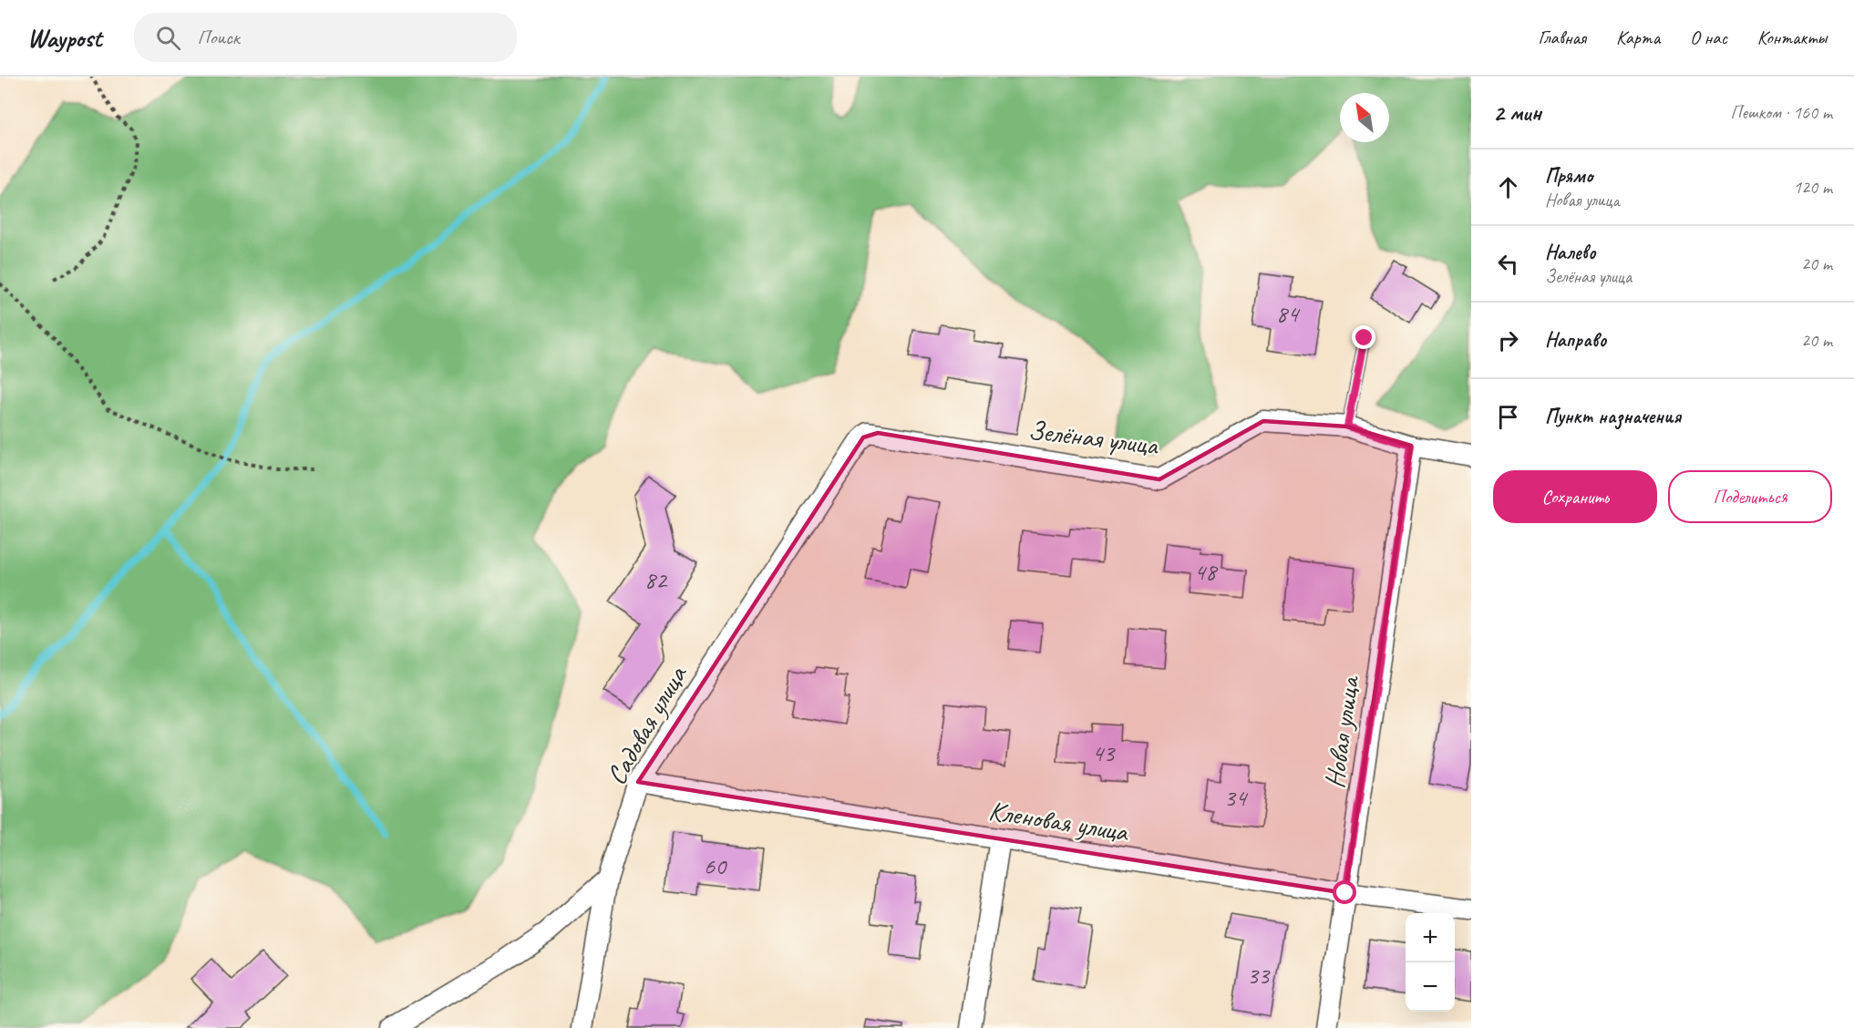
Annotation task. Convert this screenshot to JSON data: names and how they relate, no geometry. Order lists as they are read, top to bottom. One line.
{"streets":{"street":["Зелёная улица","Садовая улица","Новая улица","Кленовая улица"]},"crossings":[["Зелёная улица","Садовая улица"],["Зелёная улица","Новая улица"],["Садовая улица","Кленовая улица"],["Новая улица","Кленовая улица"]],"house_numbers":["84","48","82","43","34","60","33"],"north":"top left","page":{"header":"Waypost","search":"Поиск","nav":["Главная","Карта","О нас","Контакты"],"heading":["2 мин","Пешком · 160 m"],"list":[["Прямо","Новая улица","120 m"],["Налево","Зелёная улица","20 m"],["Направо","20 m"],"Пункт назначения"],"buttons":["Сохранить","Поделиться"],"map_buttons":["+","−"]}}
